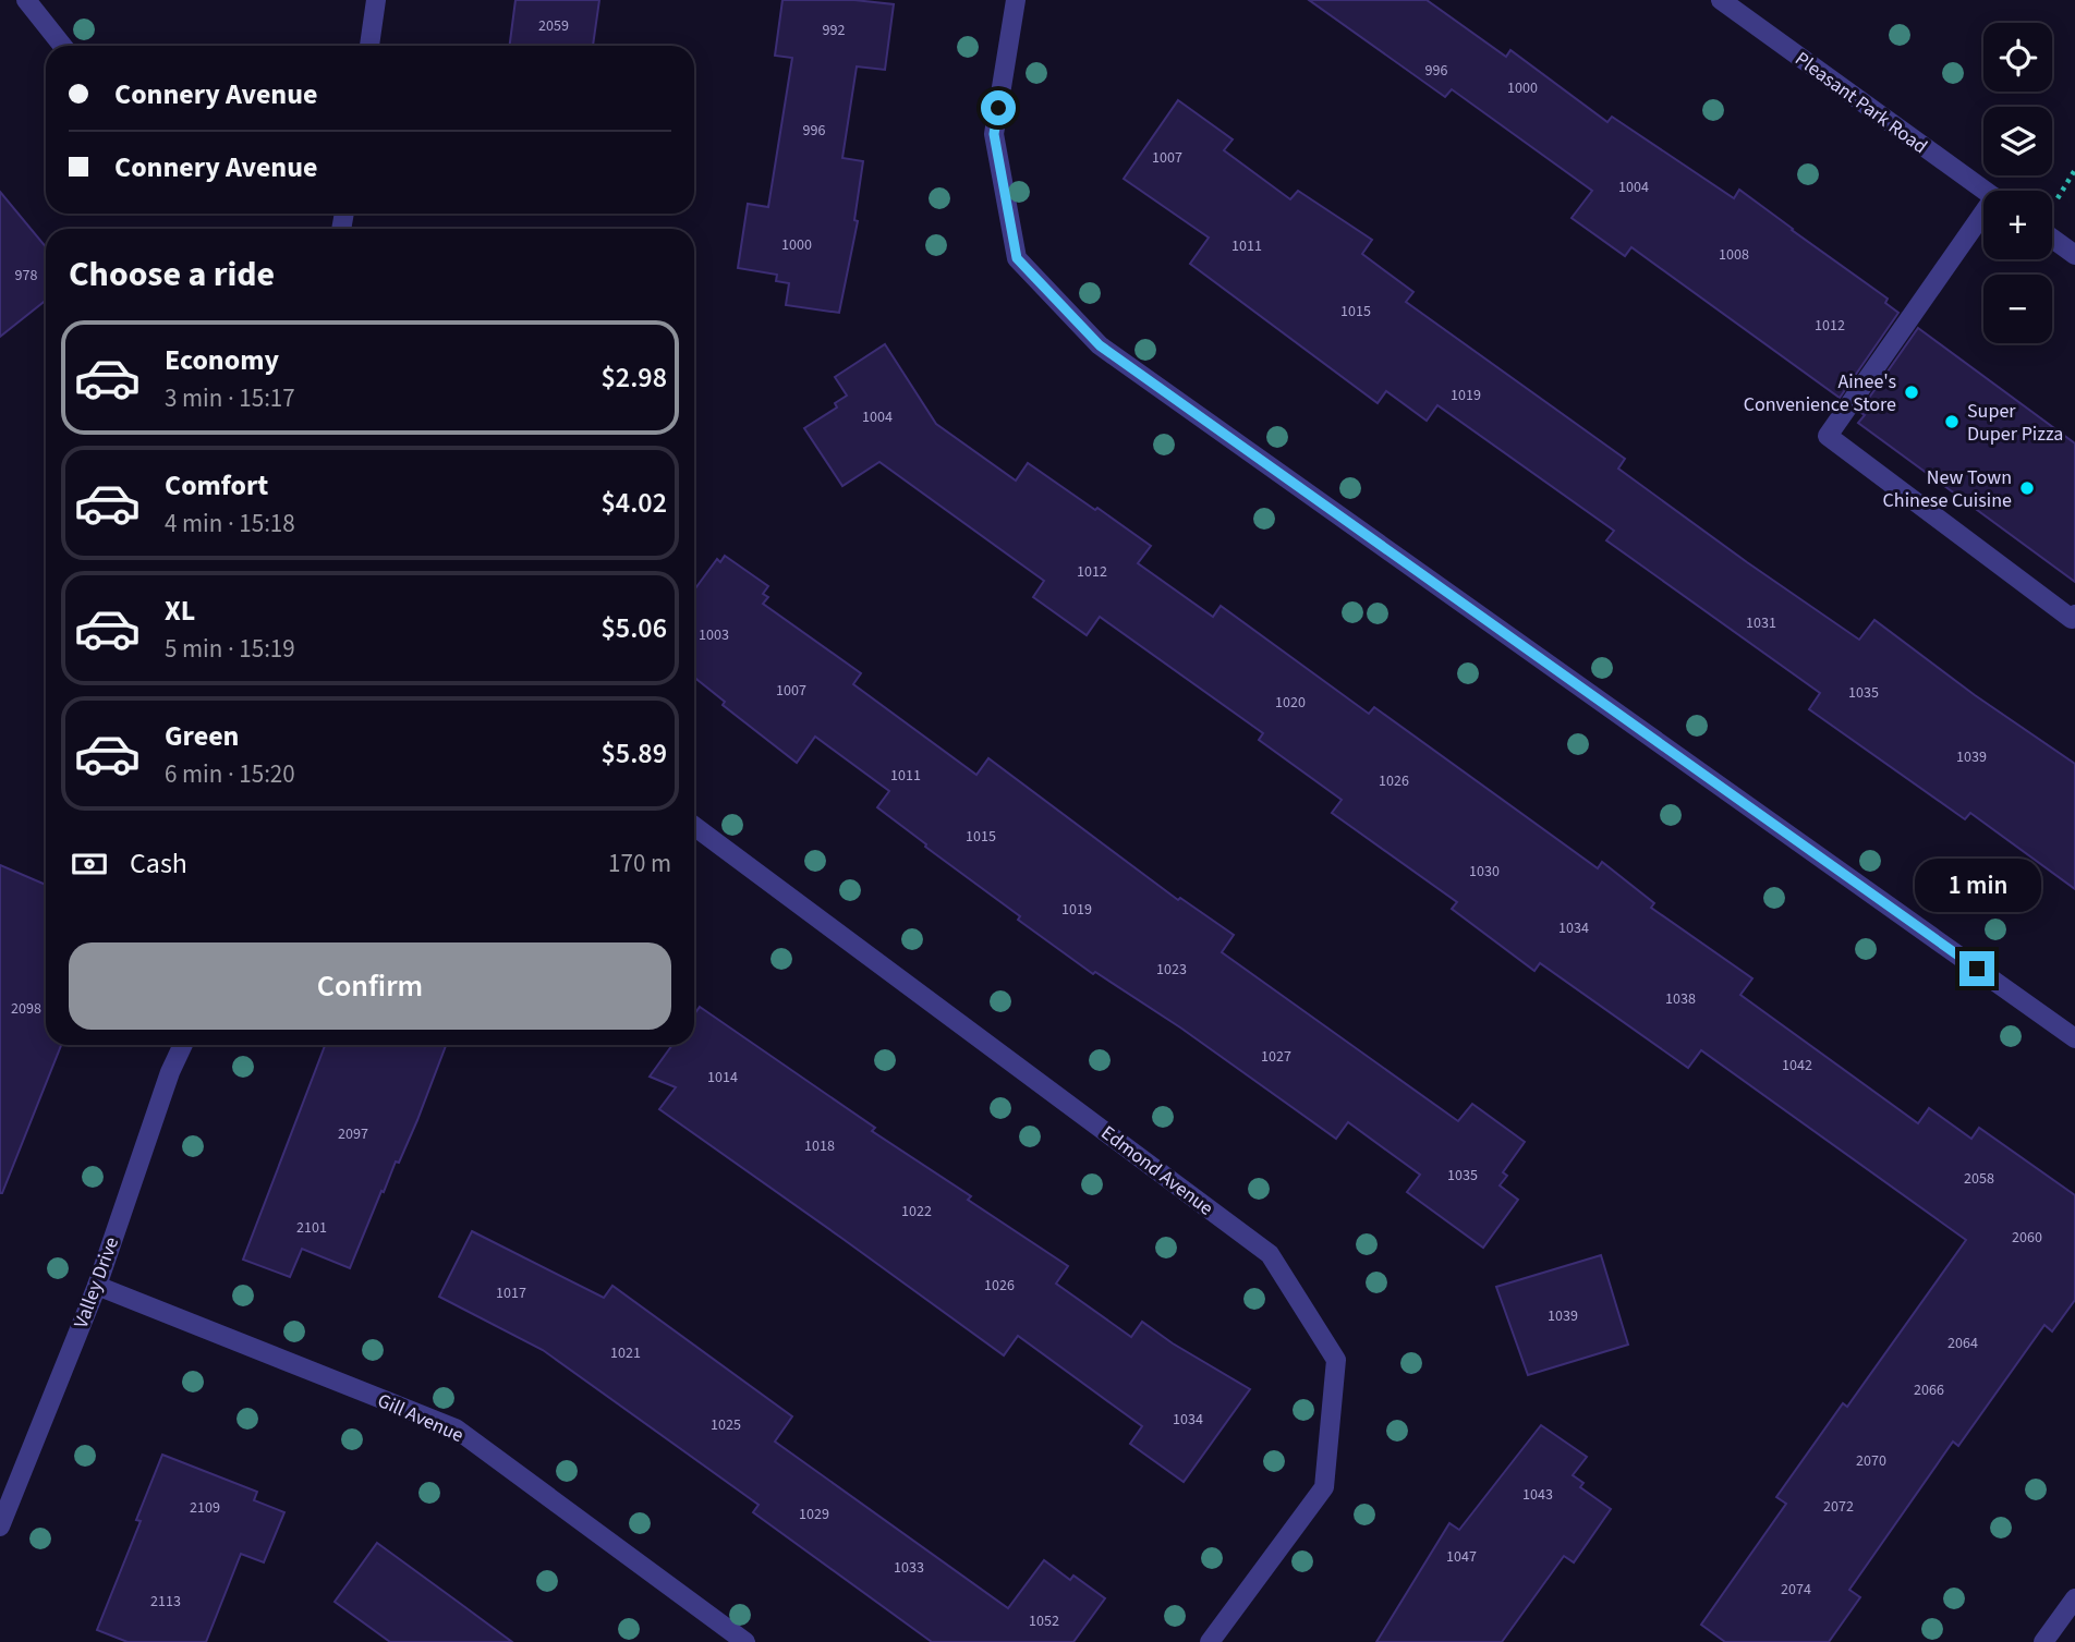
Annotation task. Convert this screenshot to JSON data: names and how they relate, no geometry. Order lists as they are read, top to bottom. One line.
{"streets":{"street":["Pleasant Park Road","Edmond Avenue","Valley Drive","Gill Avenue"]},"crossings":[["Valley Drive","Gill Avenue"]],"places":["Ainee's Convenience Store","Super Duper Pizza","New Town Chinese Cuisine"],"house_numbers":["2059","992","996","1000","996","1007","1004","1000","1011","1008","978","1015","1012","1019","1004","1012","1031","1003","1007","1035","1020","1039","1011","1026","1015","1030","1019","1034","1023","1038","2098","1027","1042","1014","2097","1018","1035","2058","1022","2101","2060","1026","1017","1039","2064","1021","2066","1034","1025","2070","1043","2072","2109","1029","1047","1033","2074","2113","1052"],"page":{"map_buttons":["+","−"],"banner":["Connery Avenue","Connery Avenue"],"heading":"Choose a ride","list":[{"name":"Economy","note":"3 min · 15:17","value":"$2.98"},{"name":"Comfort","note":"4 min · 15:18","value":"$4.02"},{"name":"XL","note":"5 min · 15:19","value":"$5.06"},{"name":"Green","note":"6 min · 15:20","value":"$5.89"}],"pay":["Cash","170 m"],"bubble":"1 min","buttons":"Confirm"}}
